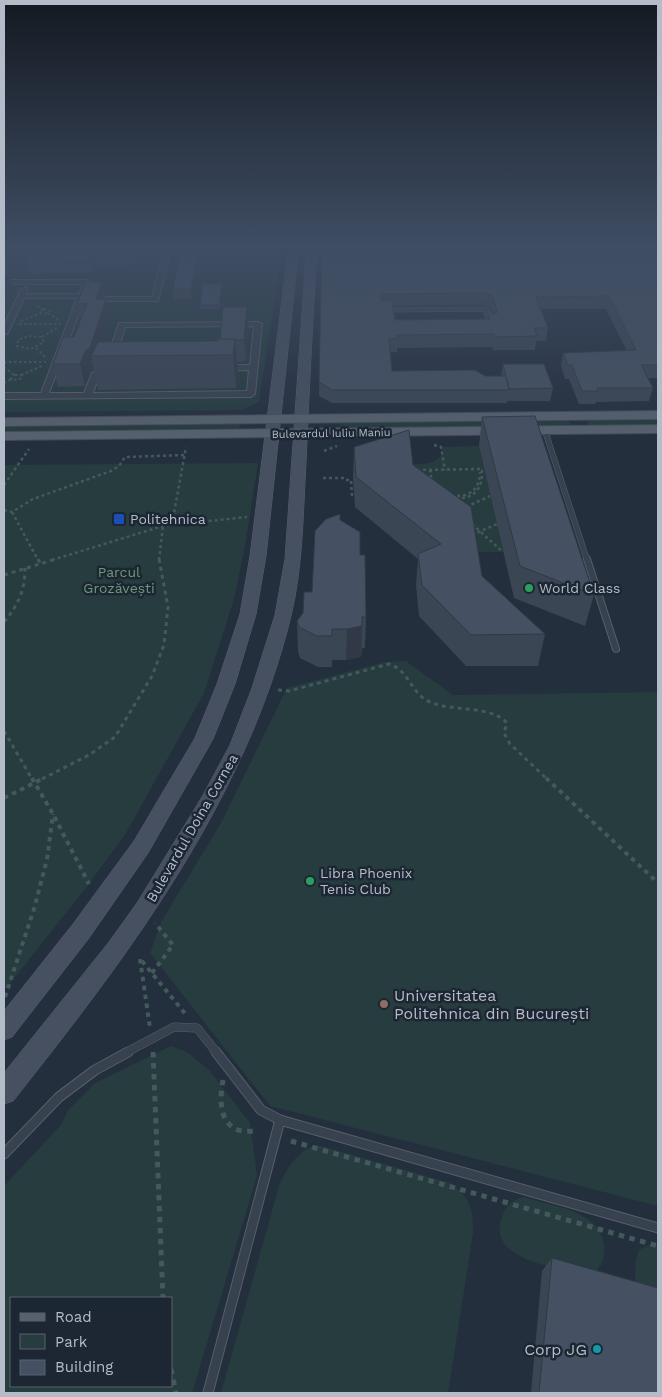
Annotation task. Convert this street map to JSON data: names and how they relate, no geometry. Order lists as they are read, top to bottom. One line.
{"streets":{"main road":["Bulevardul Iuliu Maniu","Bulevardul Doina Cornea"]},"crossings":[["Bulevardul Iuliu Maniu","Bulevardul Doina Cornea"]],"parks":["Parcul Grozăvești"],"places":{"transit":["Politehnica"],"other":["World Class","Libra Phoenix Tenis Club","Universitatea Politehnica din București","Corp JG"]},"legend":["Road","Park","Building"]}
